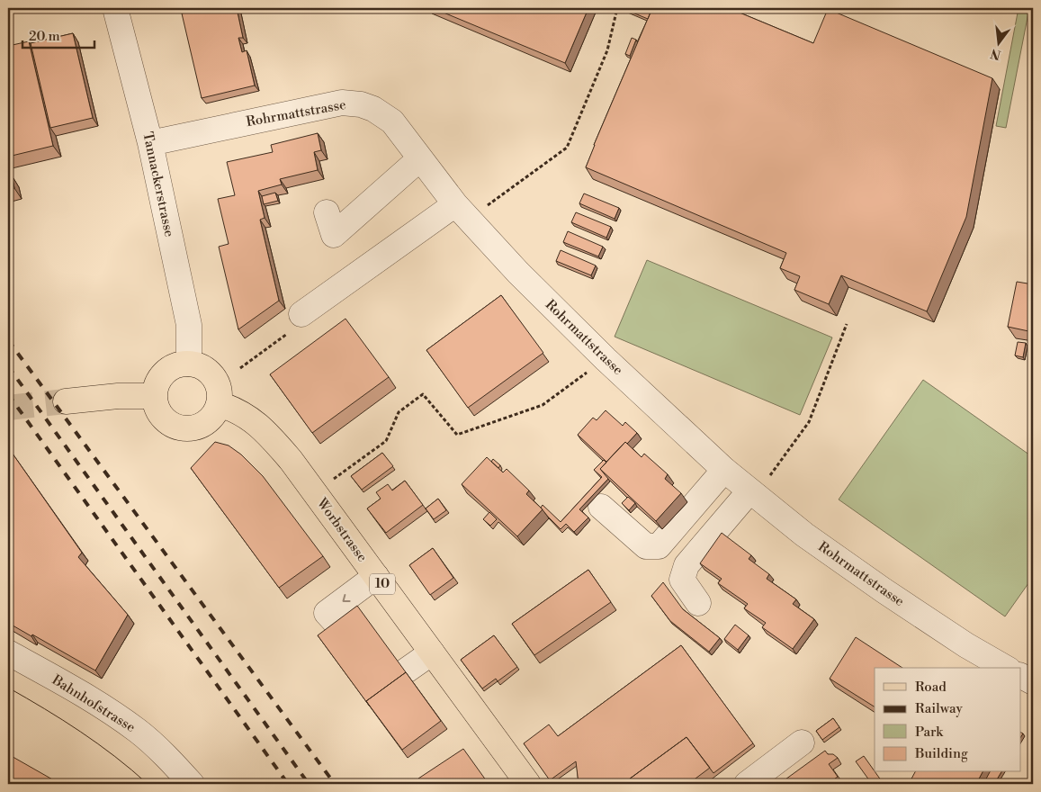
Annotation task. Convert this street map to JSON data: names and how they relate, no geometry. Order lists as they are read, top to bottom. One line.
{"streets":{"main road":["Worbstrasse","10"],"street":["Rohrmattstrasse","Tannackerstrasse","Bahnhofstrasse"]},"crossings":[["Rohrmattstrasse","Tannackerstrasse"],["Tannackerstrasse","Worbstrasse"]],"legend":["Road","Railway","Park","Building"],"scale_bar":"20 m","north":"bottom"}
